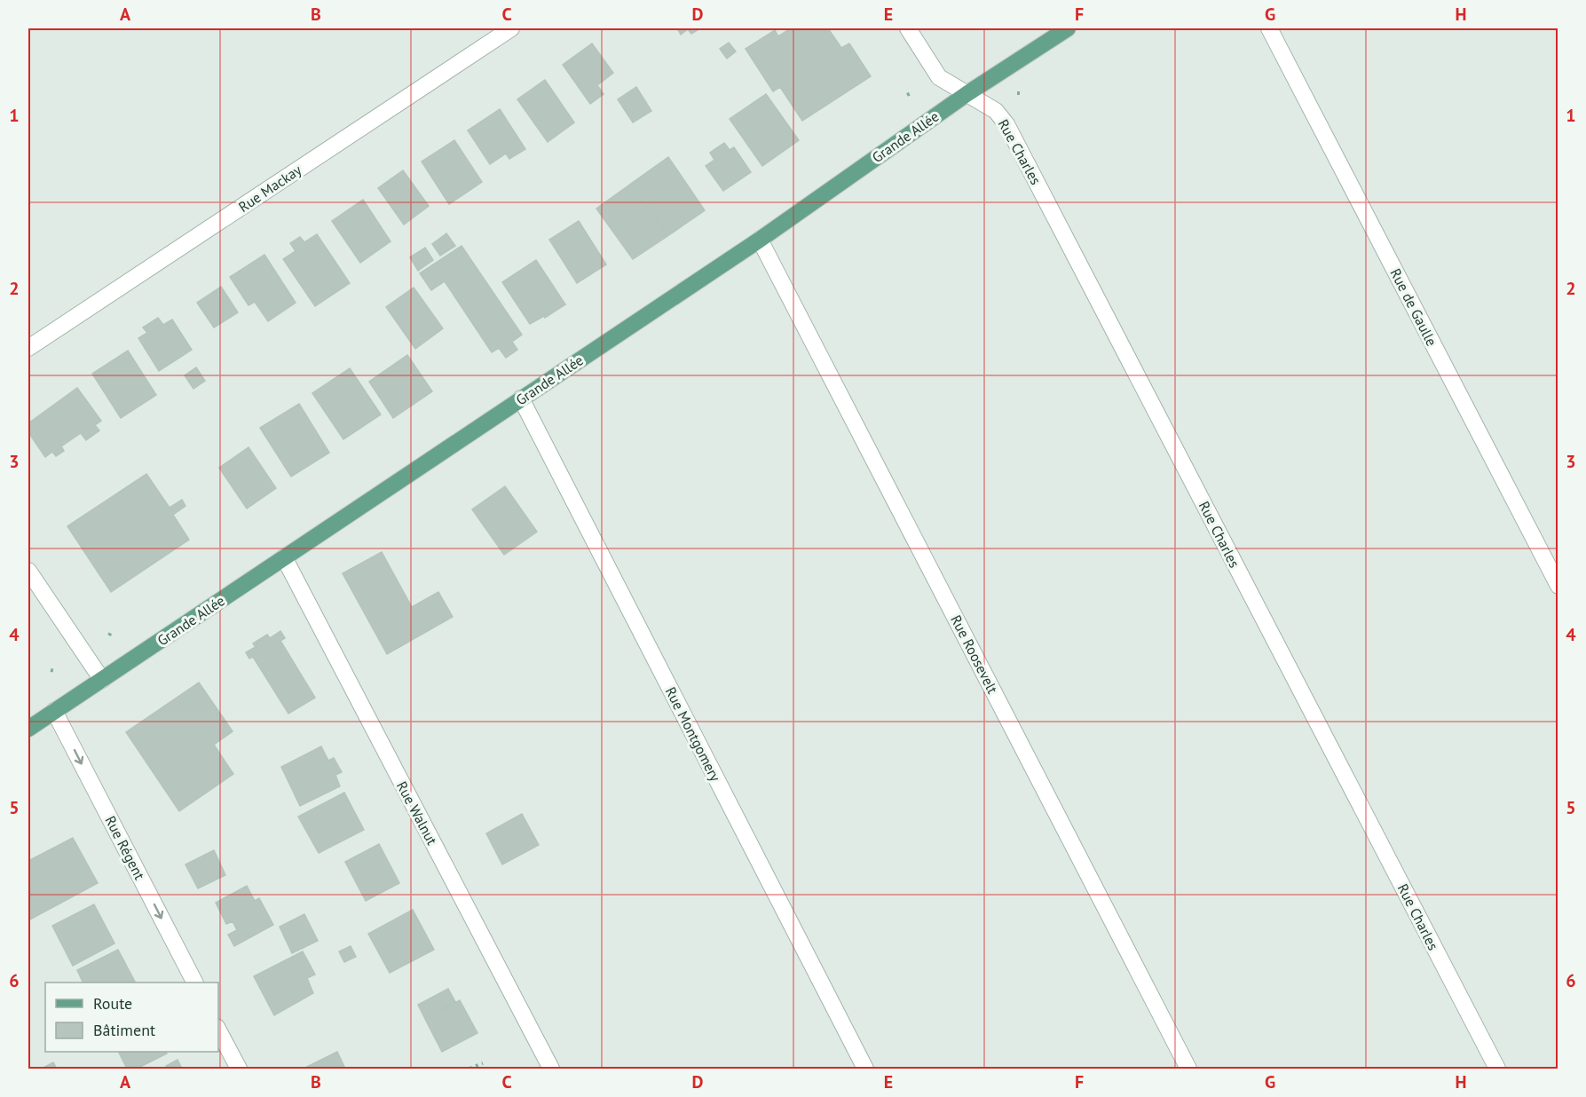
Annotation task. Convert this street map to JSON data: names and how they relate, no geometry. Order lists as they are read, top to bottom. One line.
{"streets":{"main road":["Grande Allée"],"street":["Rue Charles","Rue Mackay","Rue de Gaulle","Rue Roosevelt","Rue Montgomery","Rue Walnut","Rue Régent"]},"crossings":[["Grande Allée","Rue Charles"],["Grande Allée","Rue Roosevelt"],["Grande Allée","Rue Montgomery"],["Grande Allée","Rue Walnut"],["Grande Allée","Rue Régent"]],"one_way":["Rue Régent"],"legend":["Route","Bâtiment"],"grid":{"columns":["A","B","C","D","E","F","G","H"],"rows":["1","2","3","4","5","6"]}}
